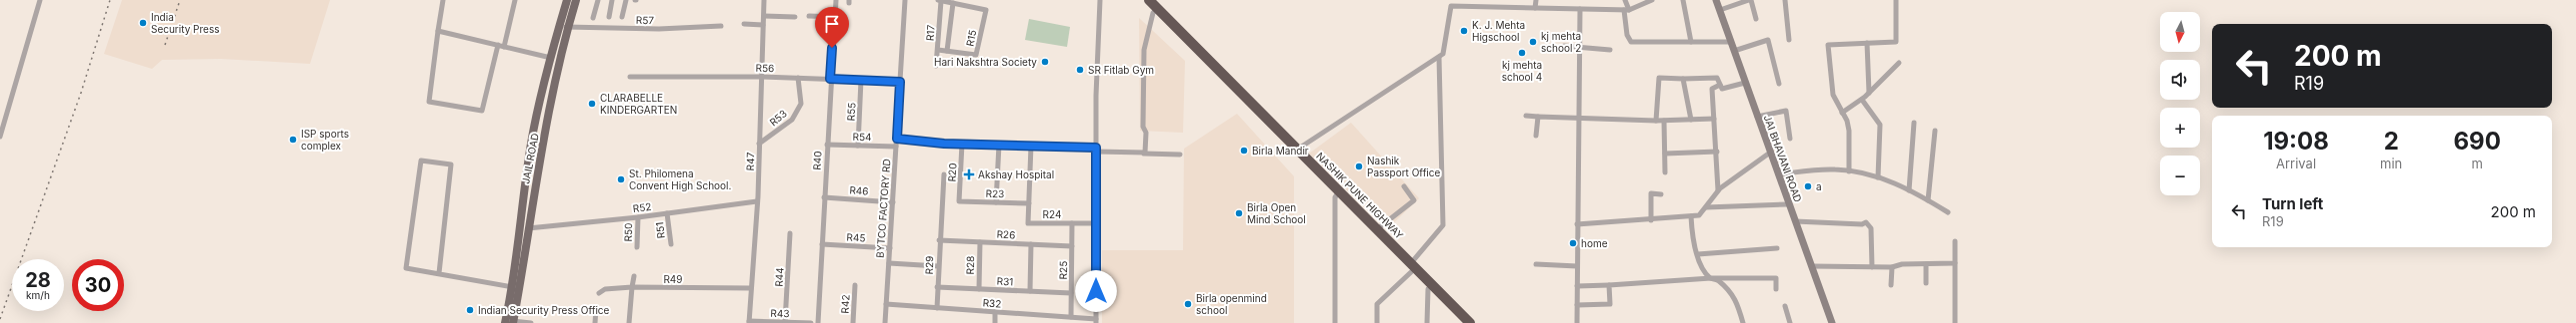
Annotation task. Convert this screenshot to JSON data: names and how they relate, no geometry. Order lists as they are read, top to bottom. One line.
{"streets":{"highway":["NASHIK PUNE HIGHWAY"],"main road":["JAIL ROAD"],"street":["R57","R17","R15","R56","R55","R53","R54","JAI BHAVANI ROAD","R40","R47","R20","R46","R23","R52","BYTCO FACTORY RD","R24","R51","R50","R26","R45","R29","R28","R25","R44","R49","R31","R32","R42","R43"]},"crossings":[["R57","JAIL ROAD"],["R17","R15"],["R56","R55"],["R56","R53"],["R56","R40"],["R56","R47"],["R56","BYTCO FACTORY RD"],["R55","R54"],["R53","R47"],["R54","R40"],["R54","BYTCO FACTORY RD"],["JAIL ROAD","R52"],["R40","R46"],["R40","R45"],["R47","R52"],["R47","R49"],["R47","R43"],["R20","R23"],["R46","BYTCO FACTORY RD"],["R23","R24"],["R52","R51"],["R52","R50"],["BYTCO FACTORY RD","R45"],["BYTCO FACTORY RD","R32"],["R24","R25"],["R26","R29"],["R26","R28"],["R26","R25"],["R29","R31"],["R29","R32"],["R28","R31"],["R25","R31"],["R25","R32"],["R44","R43"]],"places":{"other":["India Security Press","K. J. Mehta Higschool","kj mehta school 2","kj mehta school 4","Hari Nakshtra Society","SR Fitlab Gym","CLARABELLE KINDERGARTEN","ISP sports complex","Birla Mandir","Nashik Passport Office","St. Philomena Convent High School.","a","Birla Open Mind School","home","Birla openmind school","Indian Security Press Office"],"health":["Akshay Hospital"]},"north":"bottom","page":{"map_buttons":["+","−"],"turn":["200 m","R19"],"eta":["19:08","Arrival","2","min","690","m"],"list":[{"name":"Turn left","note":"R19","value":"200 m"}],"speed":"28 km/h","limit":"30"}}
